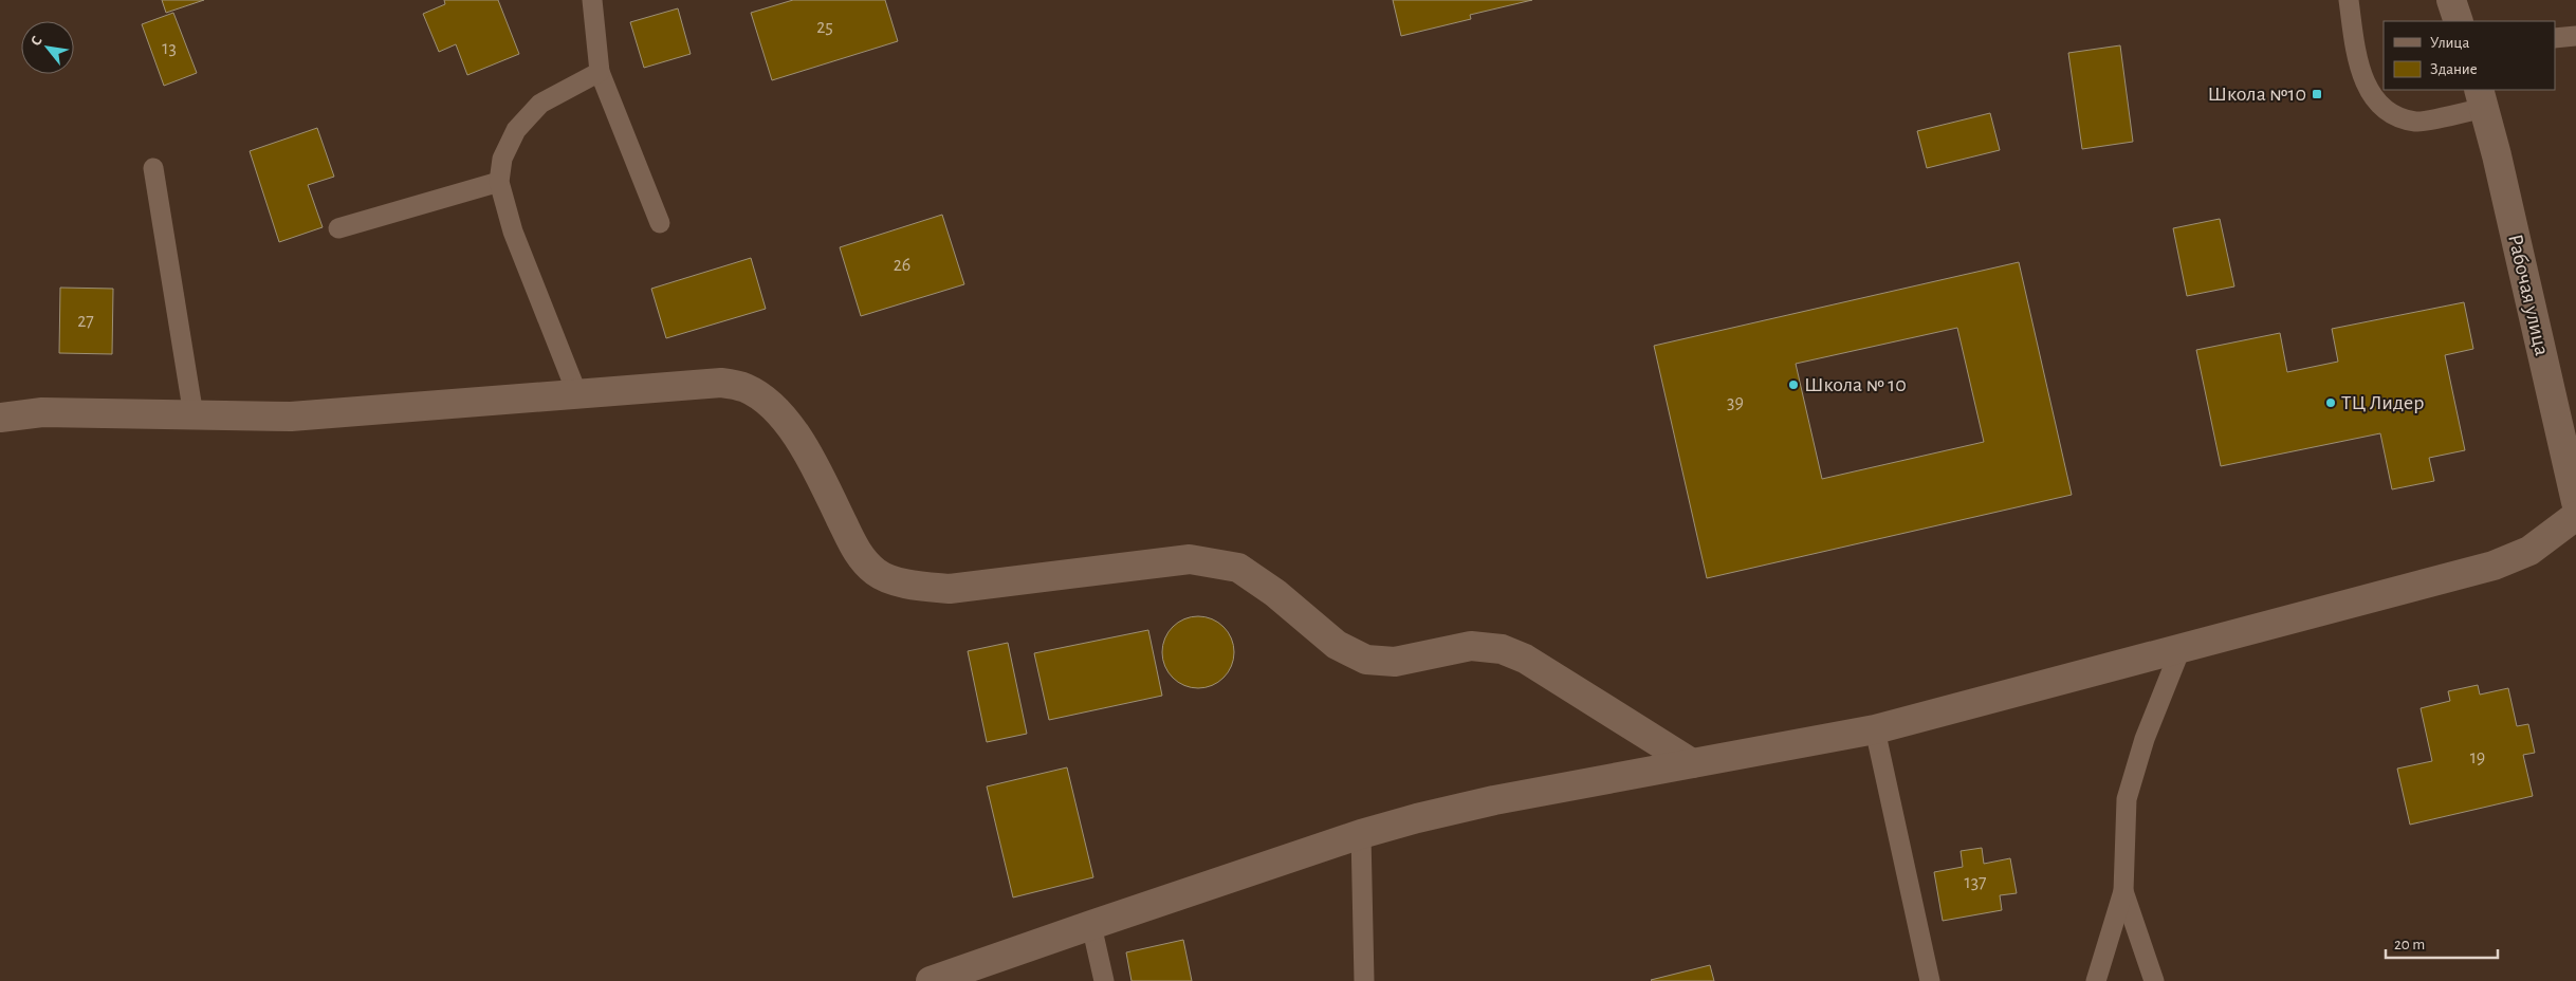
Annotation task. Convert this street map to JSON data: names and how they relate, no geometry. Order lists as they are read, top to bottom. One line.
{"streets":{"street":["Рабочая улица"]},"places":{"transit":["Школа №10"],"other":["Школа № 10","ТЦ Лидер"]},"house_numbers":["25","13","26","27","39","19","137"],"legend":["Улица","Здание"],"scale_bar":"20 m","north":"top left"}
